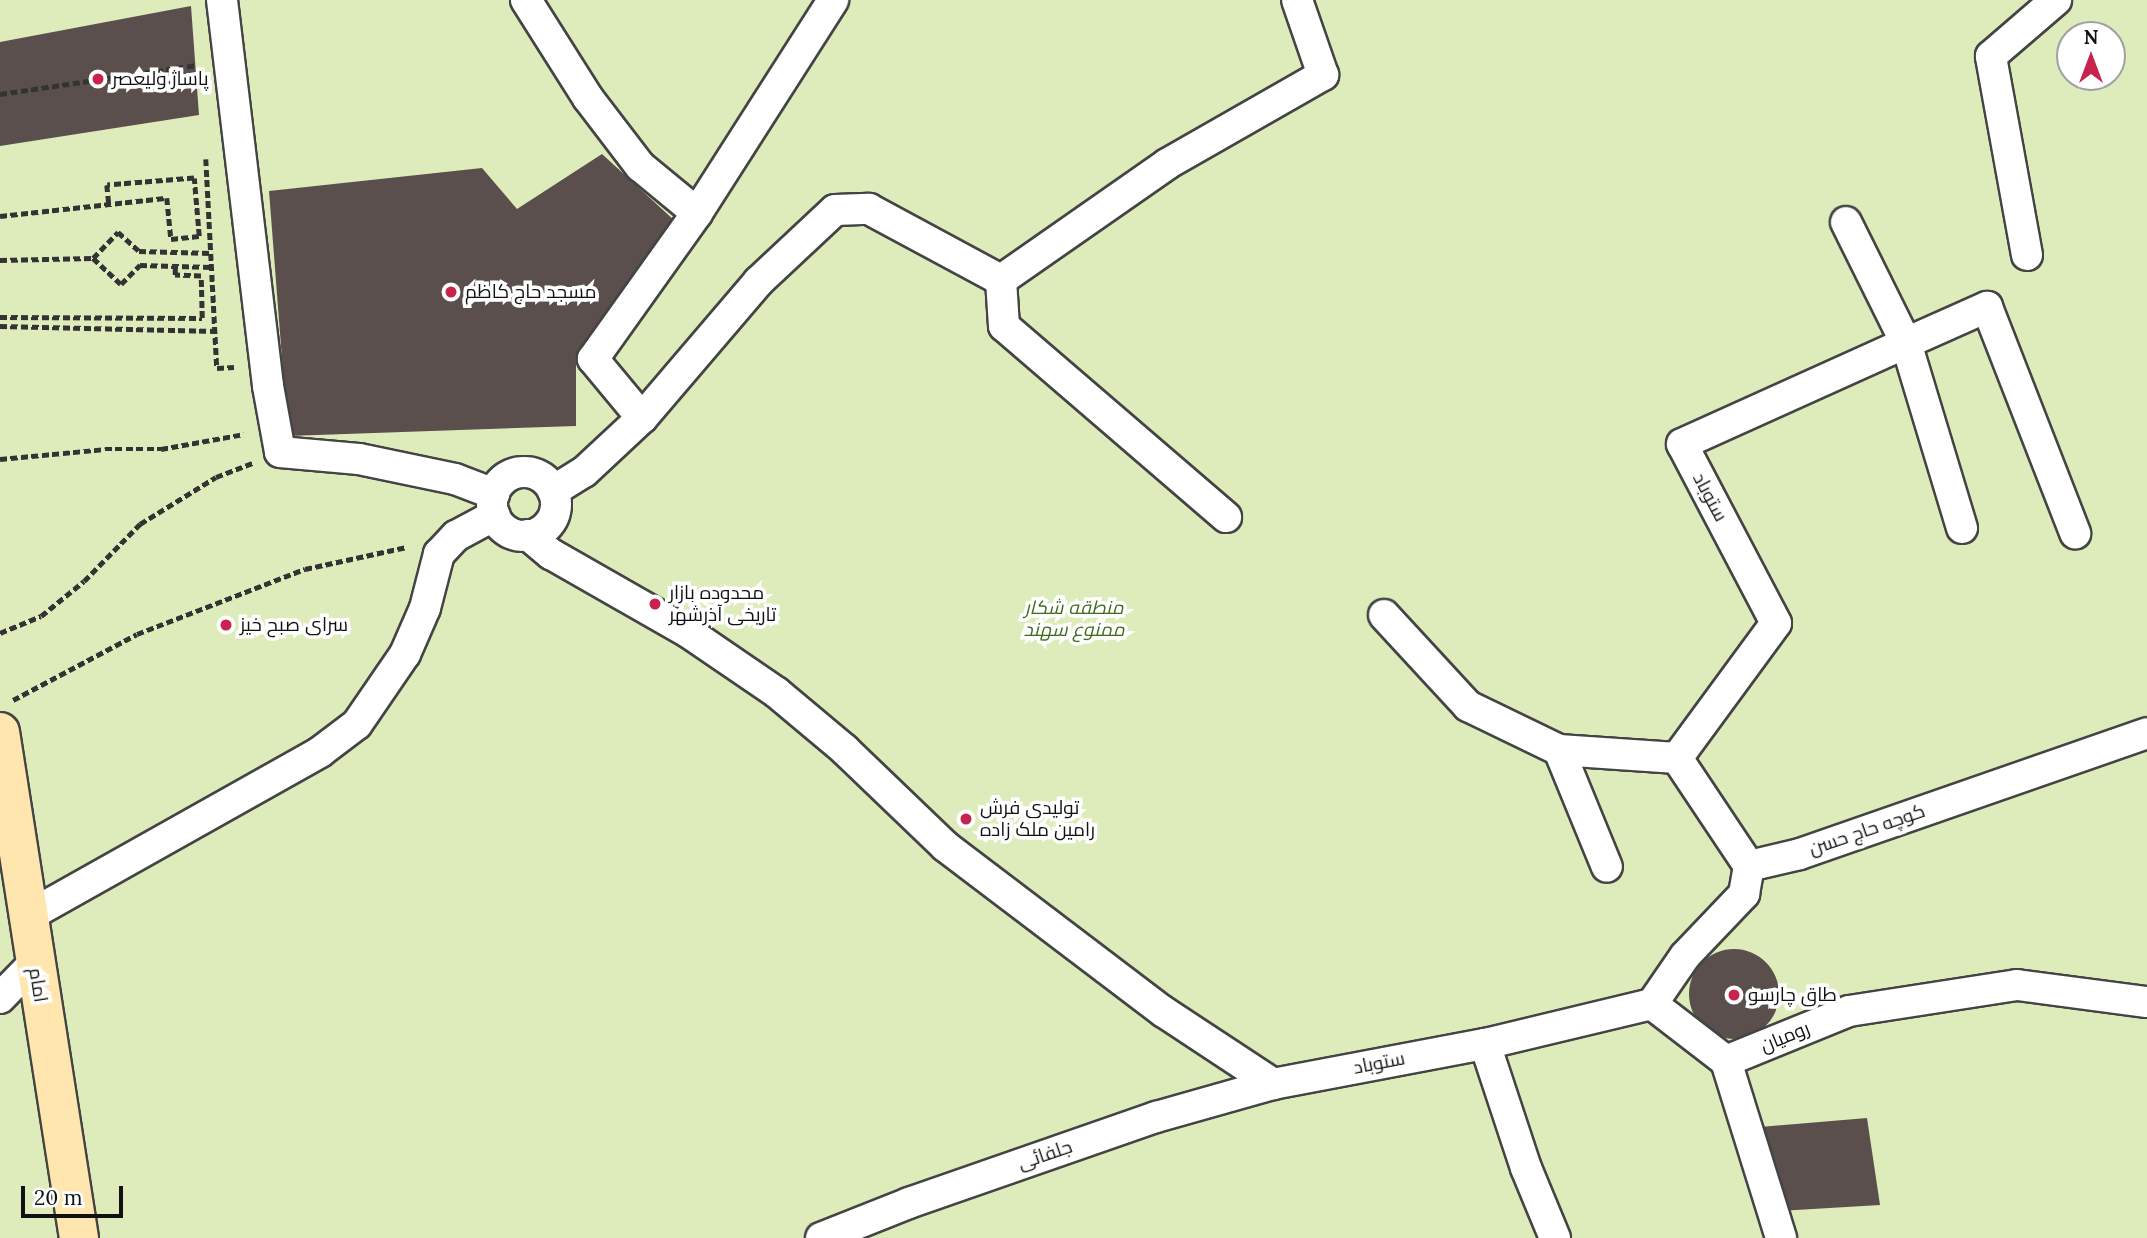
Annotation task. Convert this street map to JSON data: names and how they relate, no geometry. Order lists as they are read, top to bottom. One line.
{"streets":{"main road":["امام"],"street":["ستوباد","کوچه حاج حسن","رومیان","جلفائی"]},"crossings":[["ستوباد","جلفائی"]],"parks":["منطقه شکار ممنوع سهند"],"places":["پاساژ ولیعصر","مسجد حاج کاظم","محدوده بازار تاریخی آذرشهر","سرای صبح خیز","تولیدی فرش رامین ملک زاده","طاق چارسو"],"scale_bar":"20 m","north":"top"}
